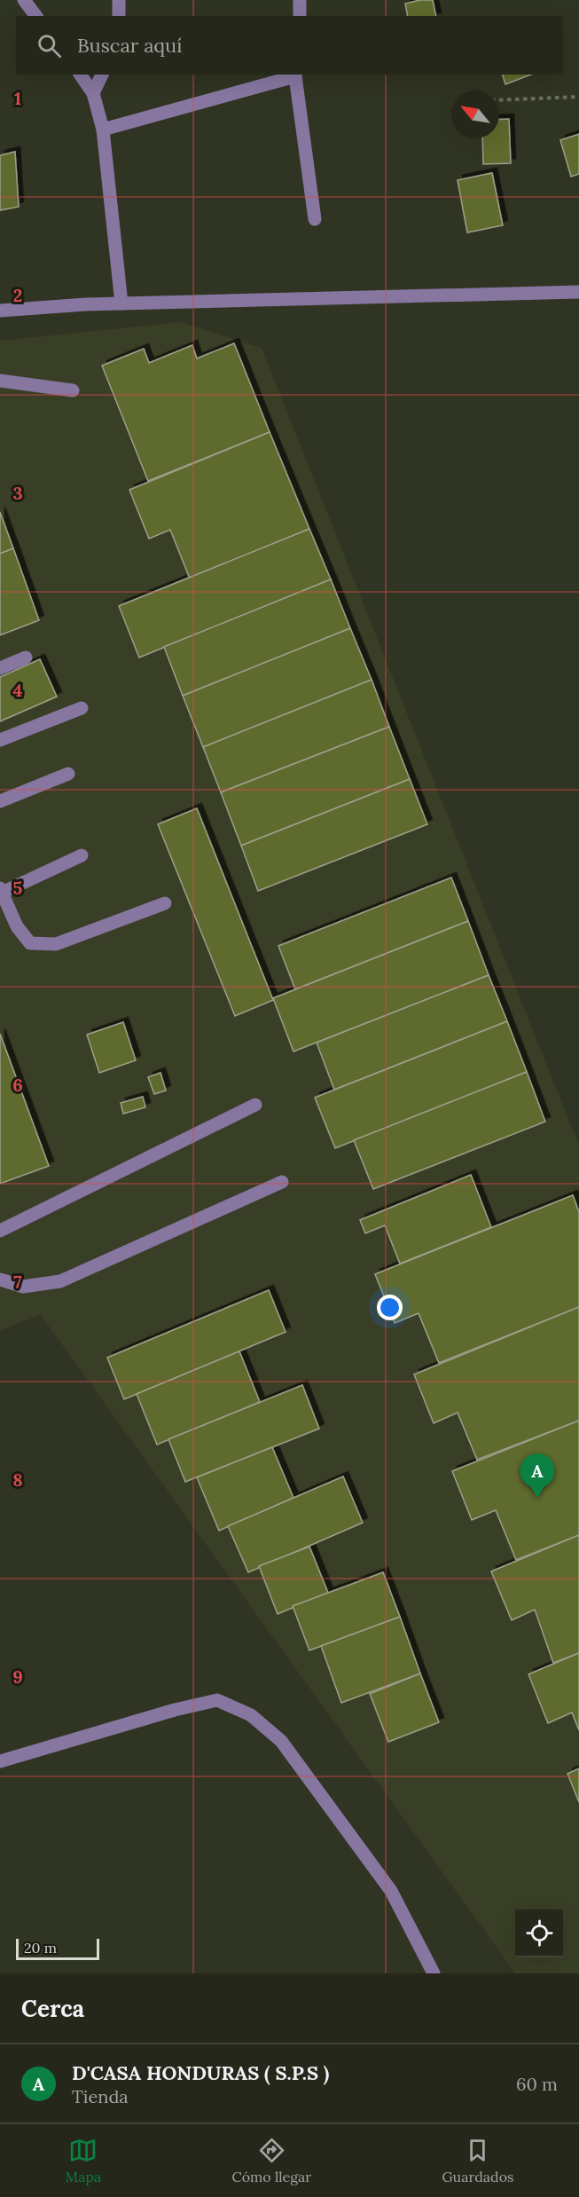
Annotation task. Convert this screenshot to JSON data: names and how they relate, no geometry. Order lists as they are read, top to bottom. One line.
{"scale_bar":"20 m","north":"top left","page":{"search":"Buscar aquí","pins":"A","scale":"20 m","heading":"Cerca","list":[{"mark":"A","name":"D'CASA HONDURAS ( S.P.S )","note":"Tienda","value":"60 m"}],"nav":["Mapa","Cómo llegar","Guardados"]},"grid":{"rows":["1","2","3","4","5","6","7","8","9"]}}
